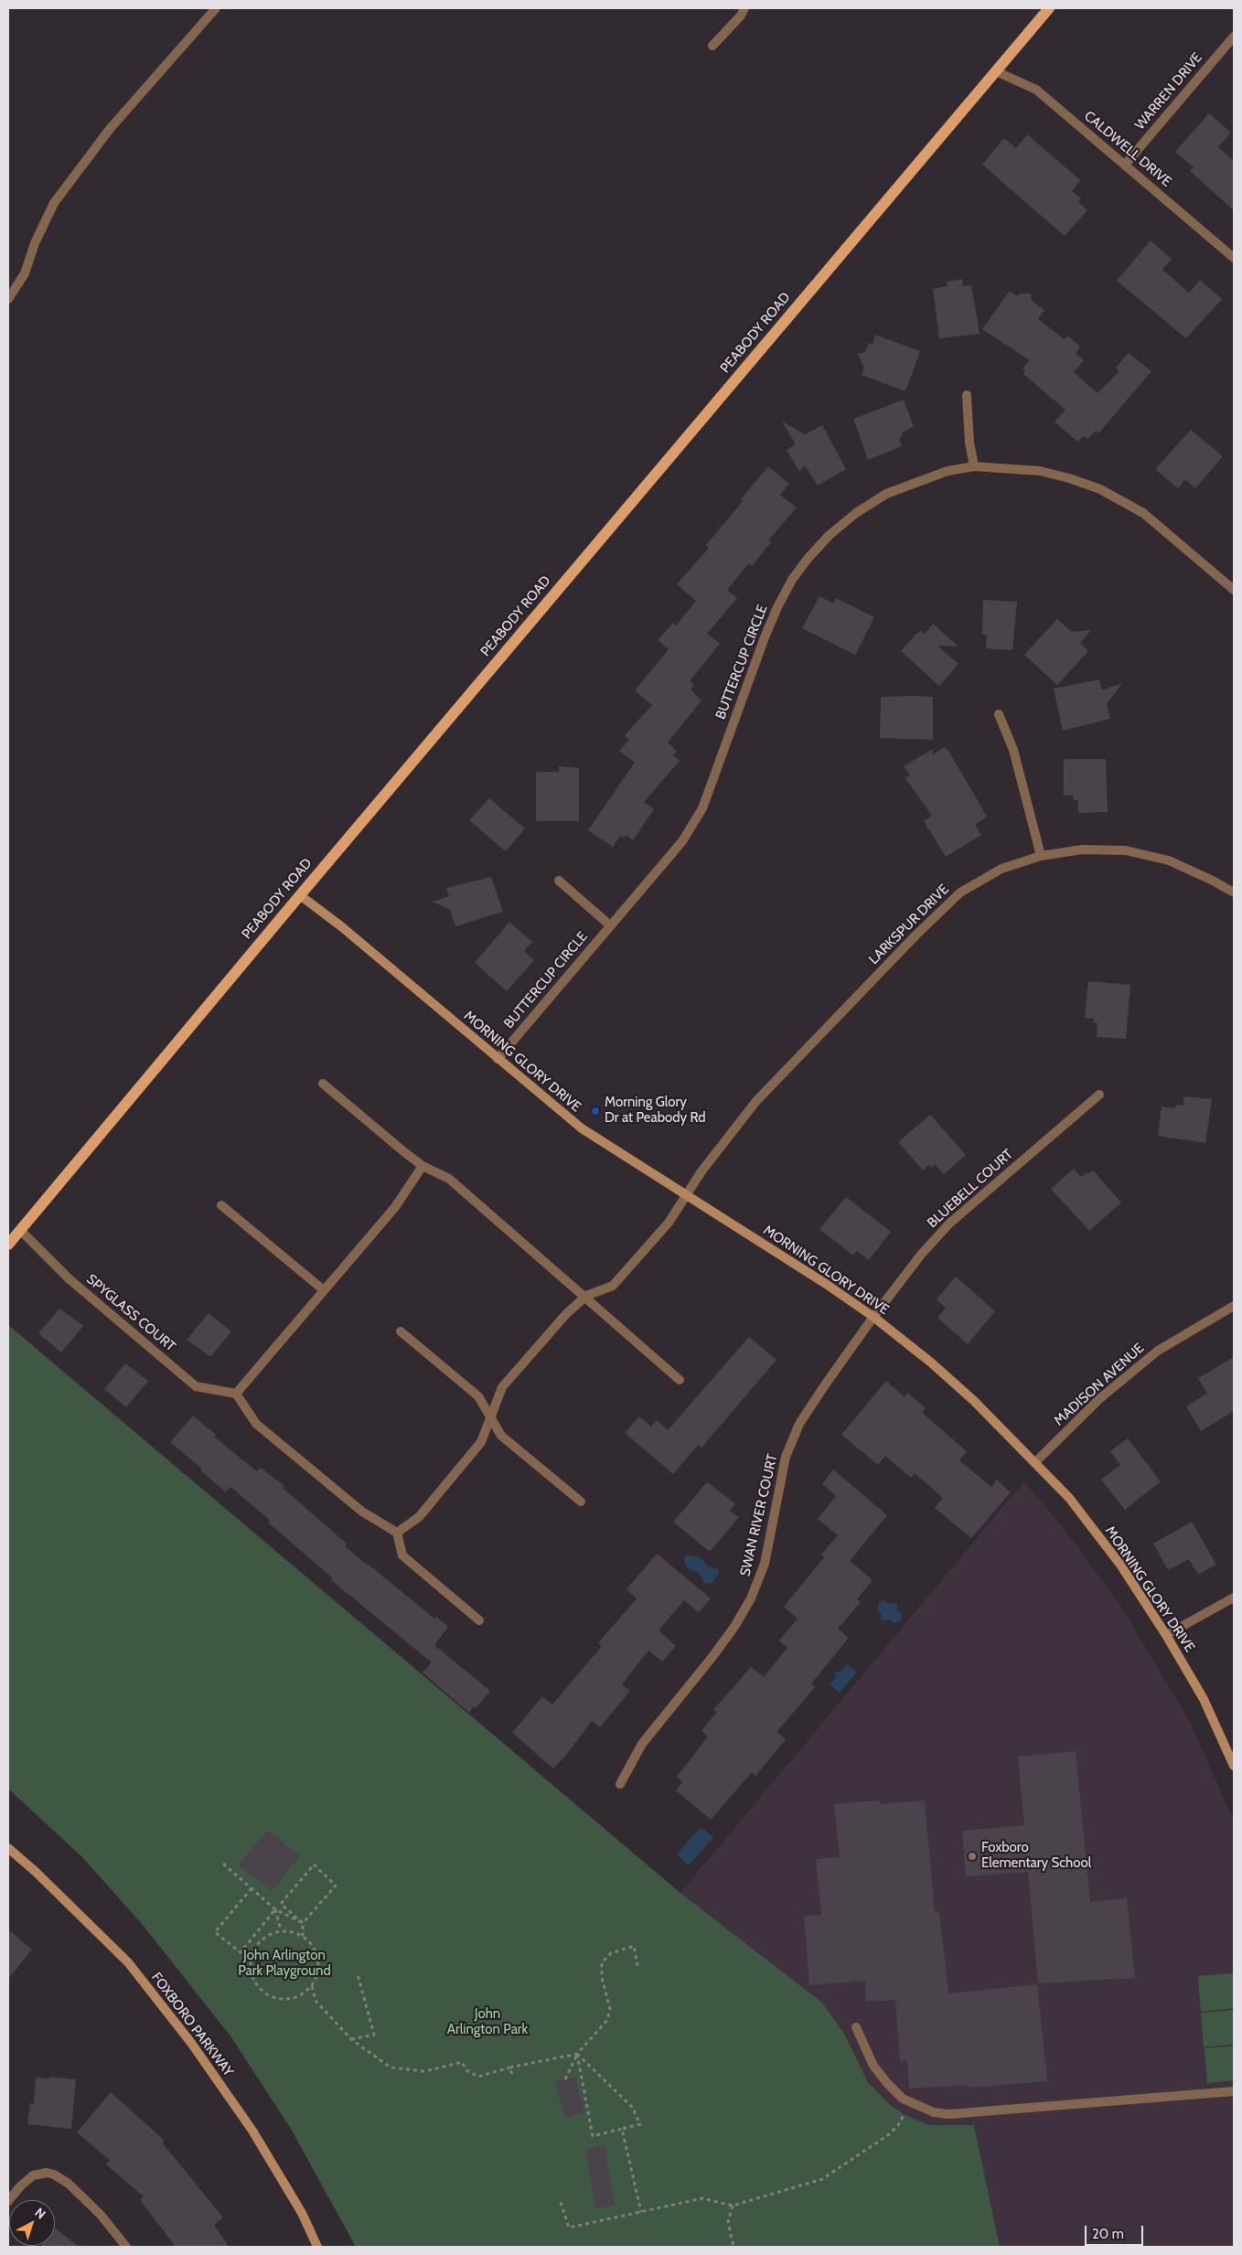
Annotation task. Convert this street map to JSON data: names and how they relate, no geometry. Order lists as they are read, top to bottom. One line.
{"streets":{"main road":["PEABODY ROAD"],"street":["WARREN DRIVE","CALDWELL DRIVE","BUTTERCUP CIRCLE","LARKSPUR DRIVE","MORNING GLORY DRIVE","BLUEBELL COURT","SPYGLASS COURT","MADISON AVENUE","SWAN RIVER COURT","FOXBORO PARKWAY"]},"crossings":[["WARREN DRIVE","CALDWELL DRIVE"],["CALDWELL DRIVE","PEABODY ROAD"],["PEABODY ROAD","MORNING GLORY DRIVE"],["PEABODY ROAD","SPYGLASS COURT"],["BUTTERCUP CIRCLE","MORNING GLORY DRIVE"],["LARKSPUR DRIVE","MORNING GLORY DRIVE"],["MORNING GLORY DRIVE","BLUEBELL COURT"],["MORNING GLORY DRIVE","MADISON AVENUE"],["MORNING GLORY DRIVE","SWAN RIVER COURT"],["BLUEBELL COURT","SWAN RIVER COURT"]],"parks":["John Arlington Park Playground","John Arlington Park"],"places":["Morning Glory Dr at Peabody Rd","Foxboro Elementary School"],"scale_bar":"20 m","north":"top right"}
